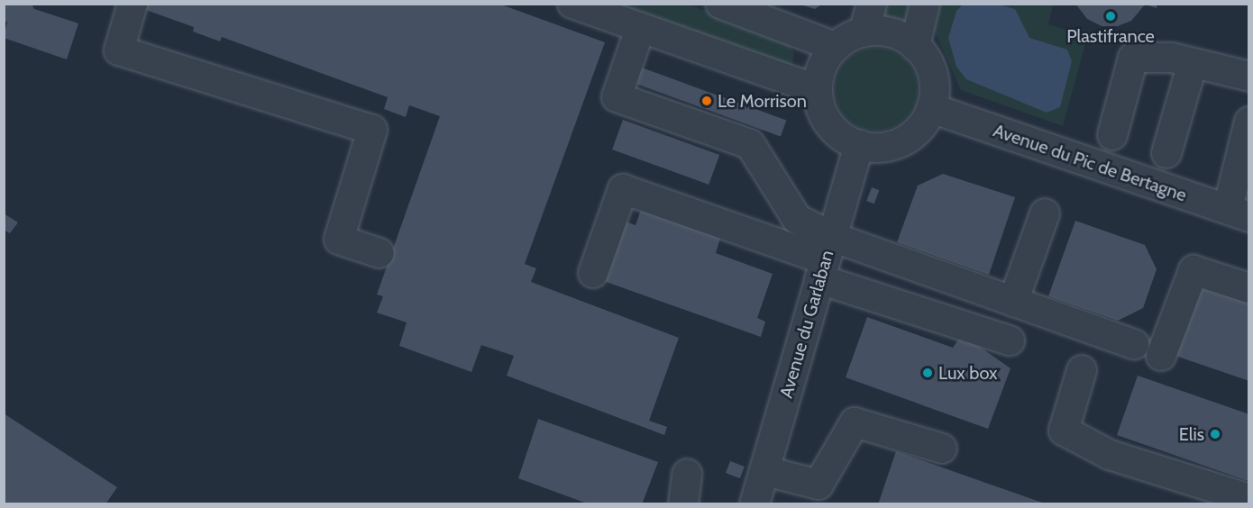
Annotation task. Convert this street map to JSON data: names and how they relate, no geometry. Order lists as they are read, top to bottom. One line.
{"streets":{"street":["Avenue du Pic de Bertagne","Avenue du Garlaban"]},"crossings":[["Avenue du Pic de Bertagne","Avenue du Garlaban"]],"places":["Plastifrance","Le Morrison","Lux box","Elis"]}
